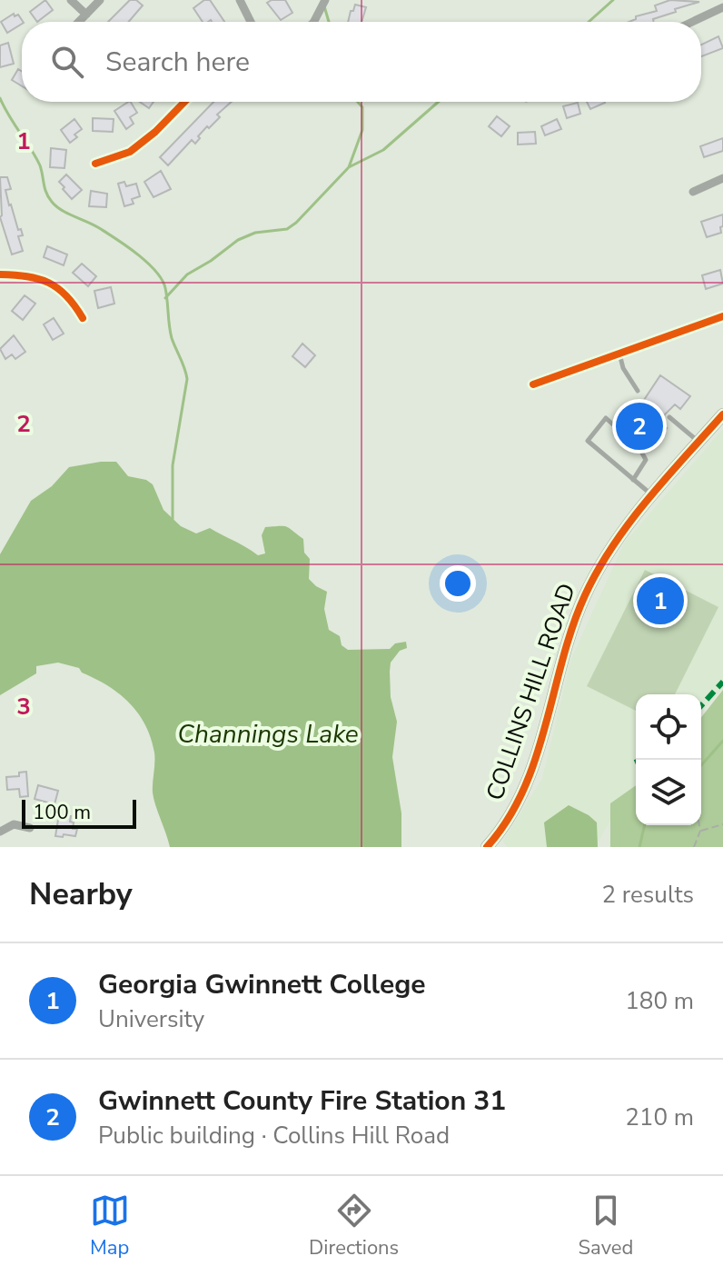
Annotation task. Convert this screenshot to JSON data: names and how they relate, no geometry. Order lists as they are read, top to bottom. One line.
{"streets":{"street":["COLLINS HILL ROAD"]},"water":["Channings Lake"],"scale_bar":"100 m","page":{"search":"Search here","pins":["2","1"],"scale":"100 m","heading":["Nearby","2 results"],"list":[{"mark":"1","name":"Georgia Gwinnett College","note":"University","value":"180 m"},{"mark":"2","name":"Gwinnett County Fire Station 31","note":"Public building · Collins Hill Road","value":"210 m"}],"nav":["Map","Directions","Saved"]},"grid":{"rows":["1","2","3"]}}
